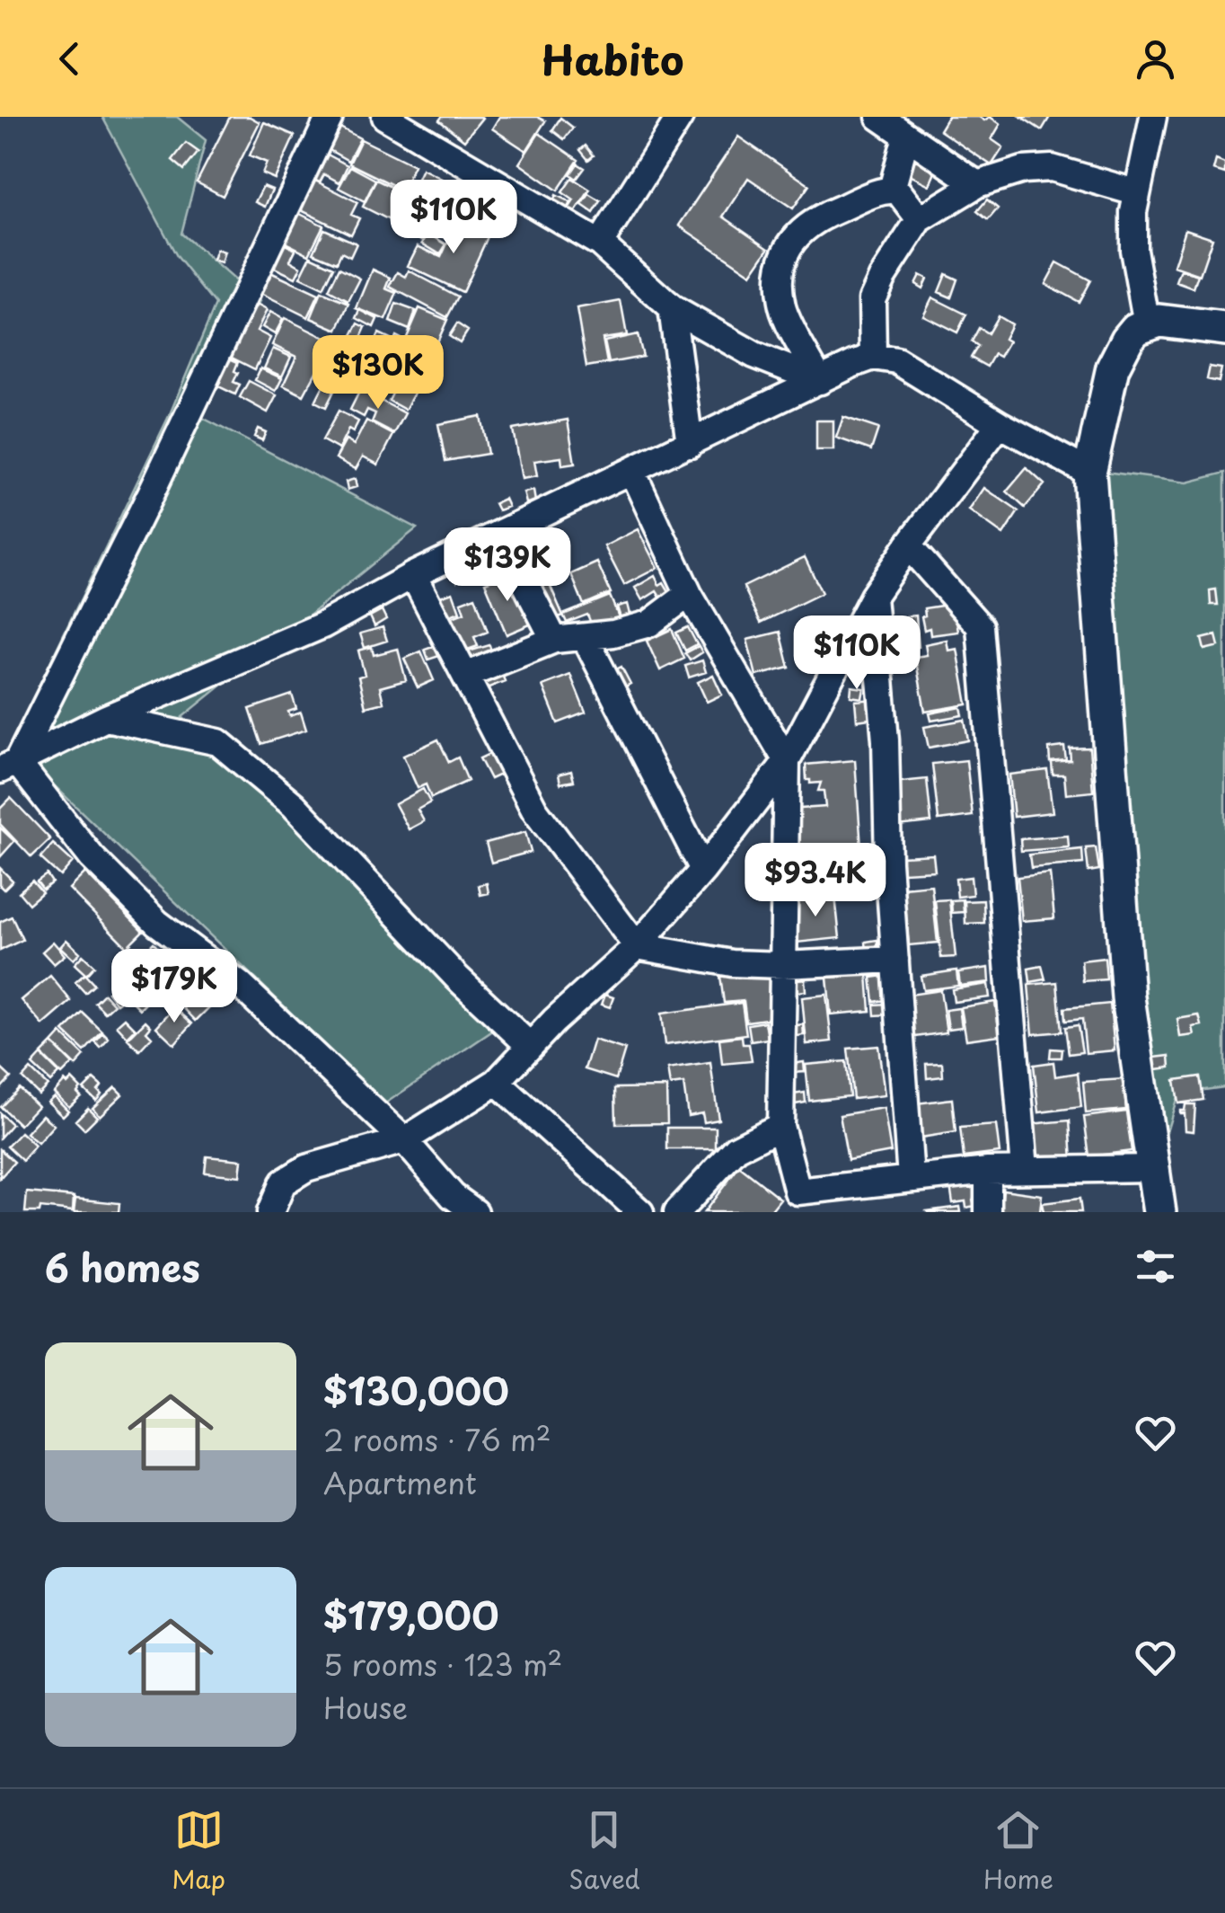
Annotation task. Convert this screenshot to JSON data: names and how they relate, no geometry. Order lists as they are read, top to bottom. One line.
{"page":{"header":"Habito","price":["$110K","$130K","$139K","$110K","$93.4K","$179K"],"heading":"6 homes","list":[{"name":"$130,000","note":"2 rooms · 76 m² · Apartment"},{"name":"$179,000","note":"5 rooms · 123 m² · House"}],"tabs":["Map","Saved","Home"]}}
